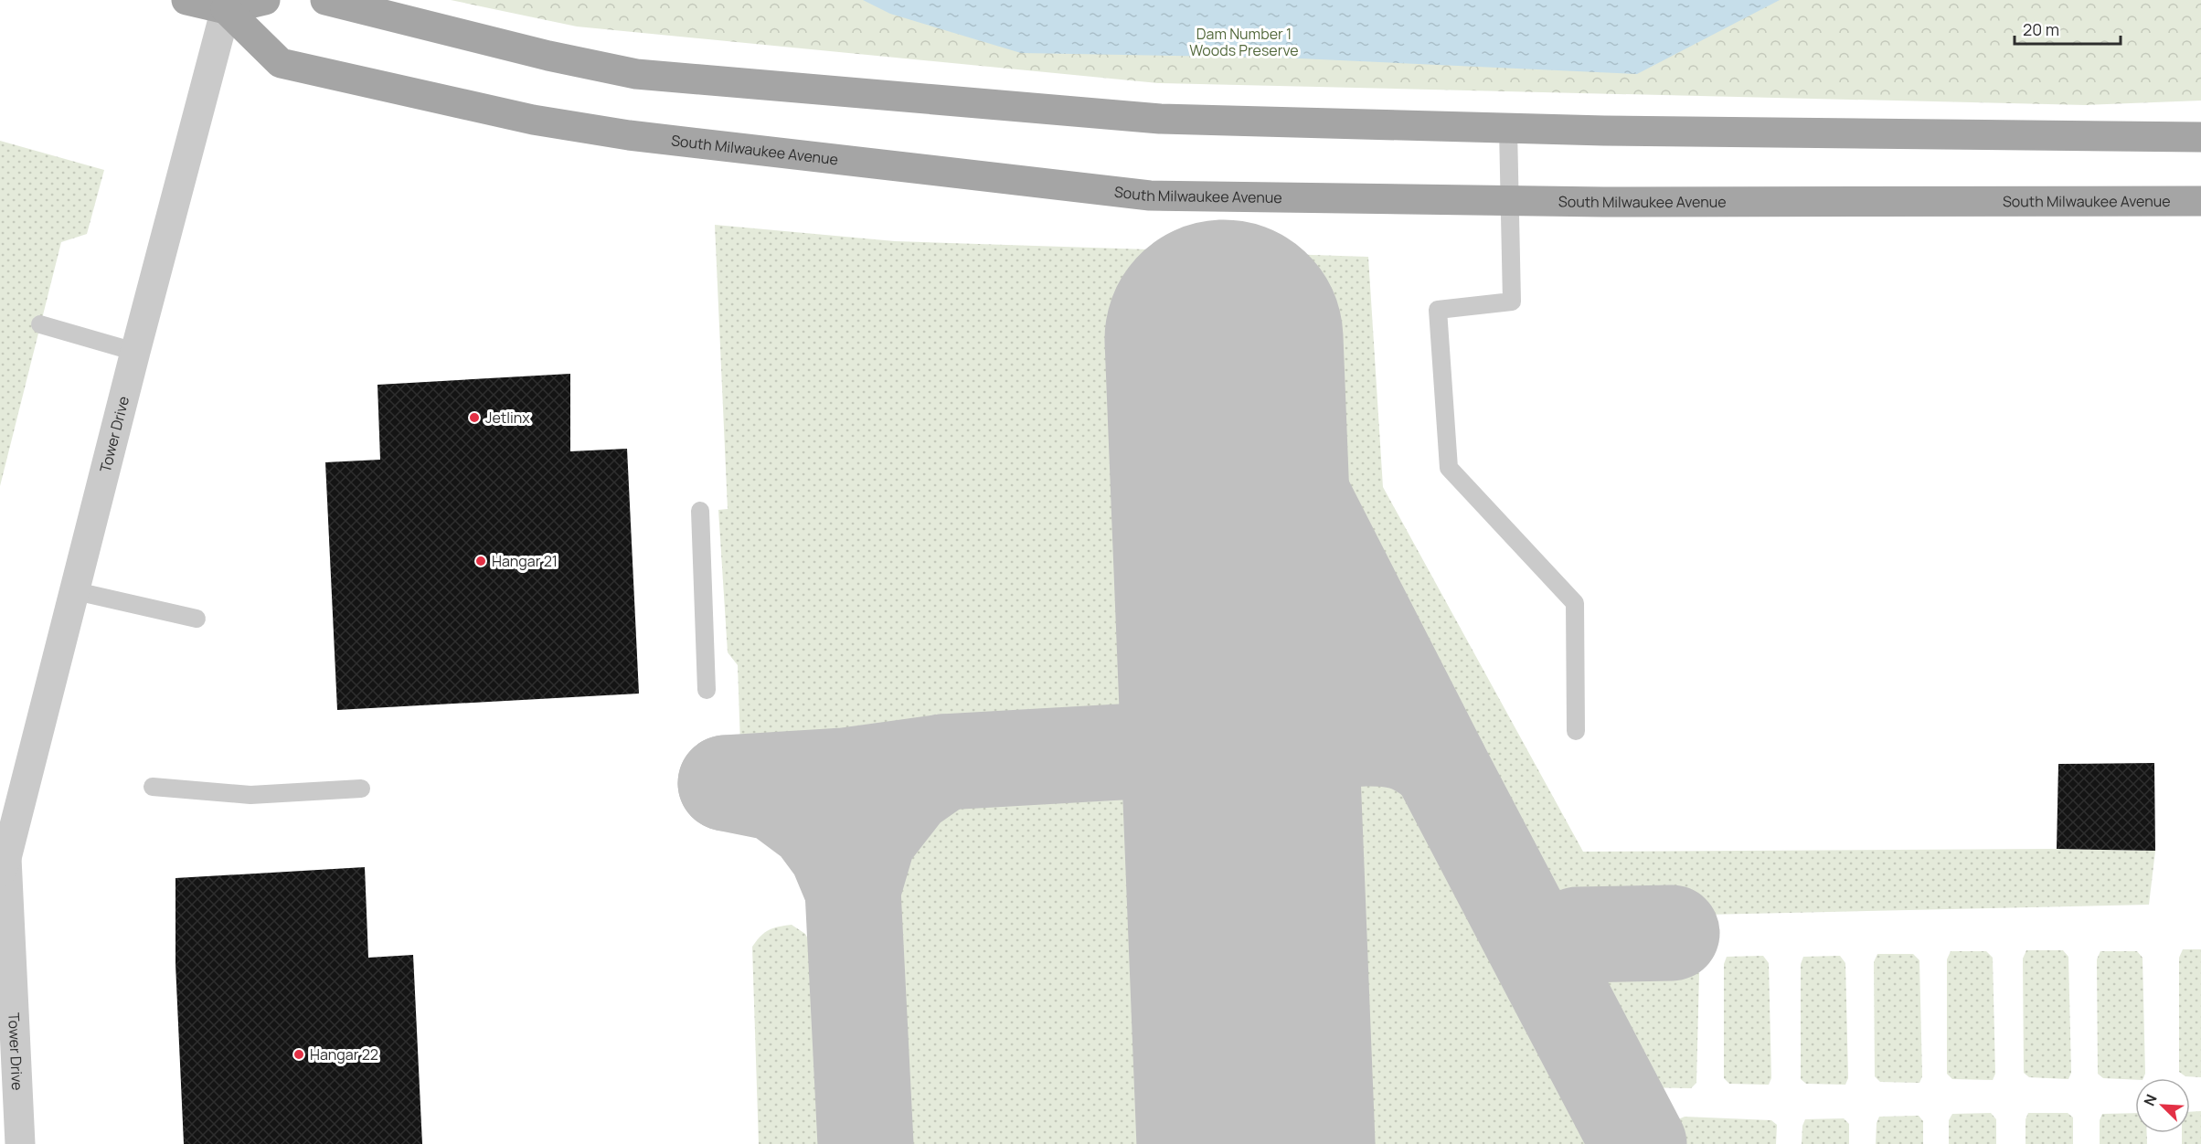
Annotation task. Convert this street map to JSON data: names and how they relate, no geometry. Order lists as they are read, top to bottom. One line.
{"streets":{"main road":["South Milwaukee Avenue"],"street":["Tower Drive"]},"crossings":[["South Milwaukee Avenue","Tower Drive"]],"parks":["Dam Number 1 Woods Preserve"],"places":["Jetlinx","Hangar 21","Hangar 22"],"scale_bar":"20 m","north":"top left"}
